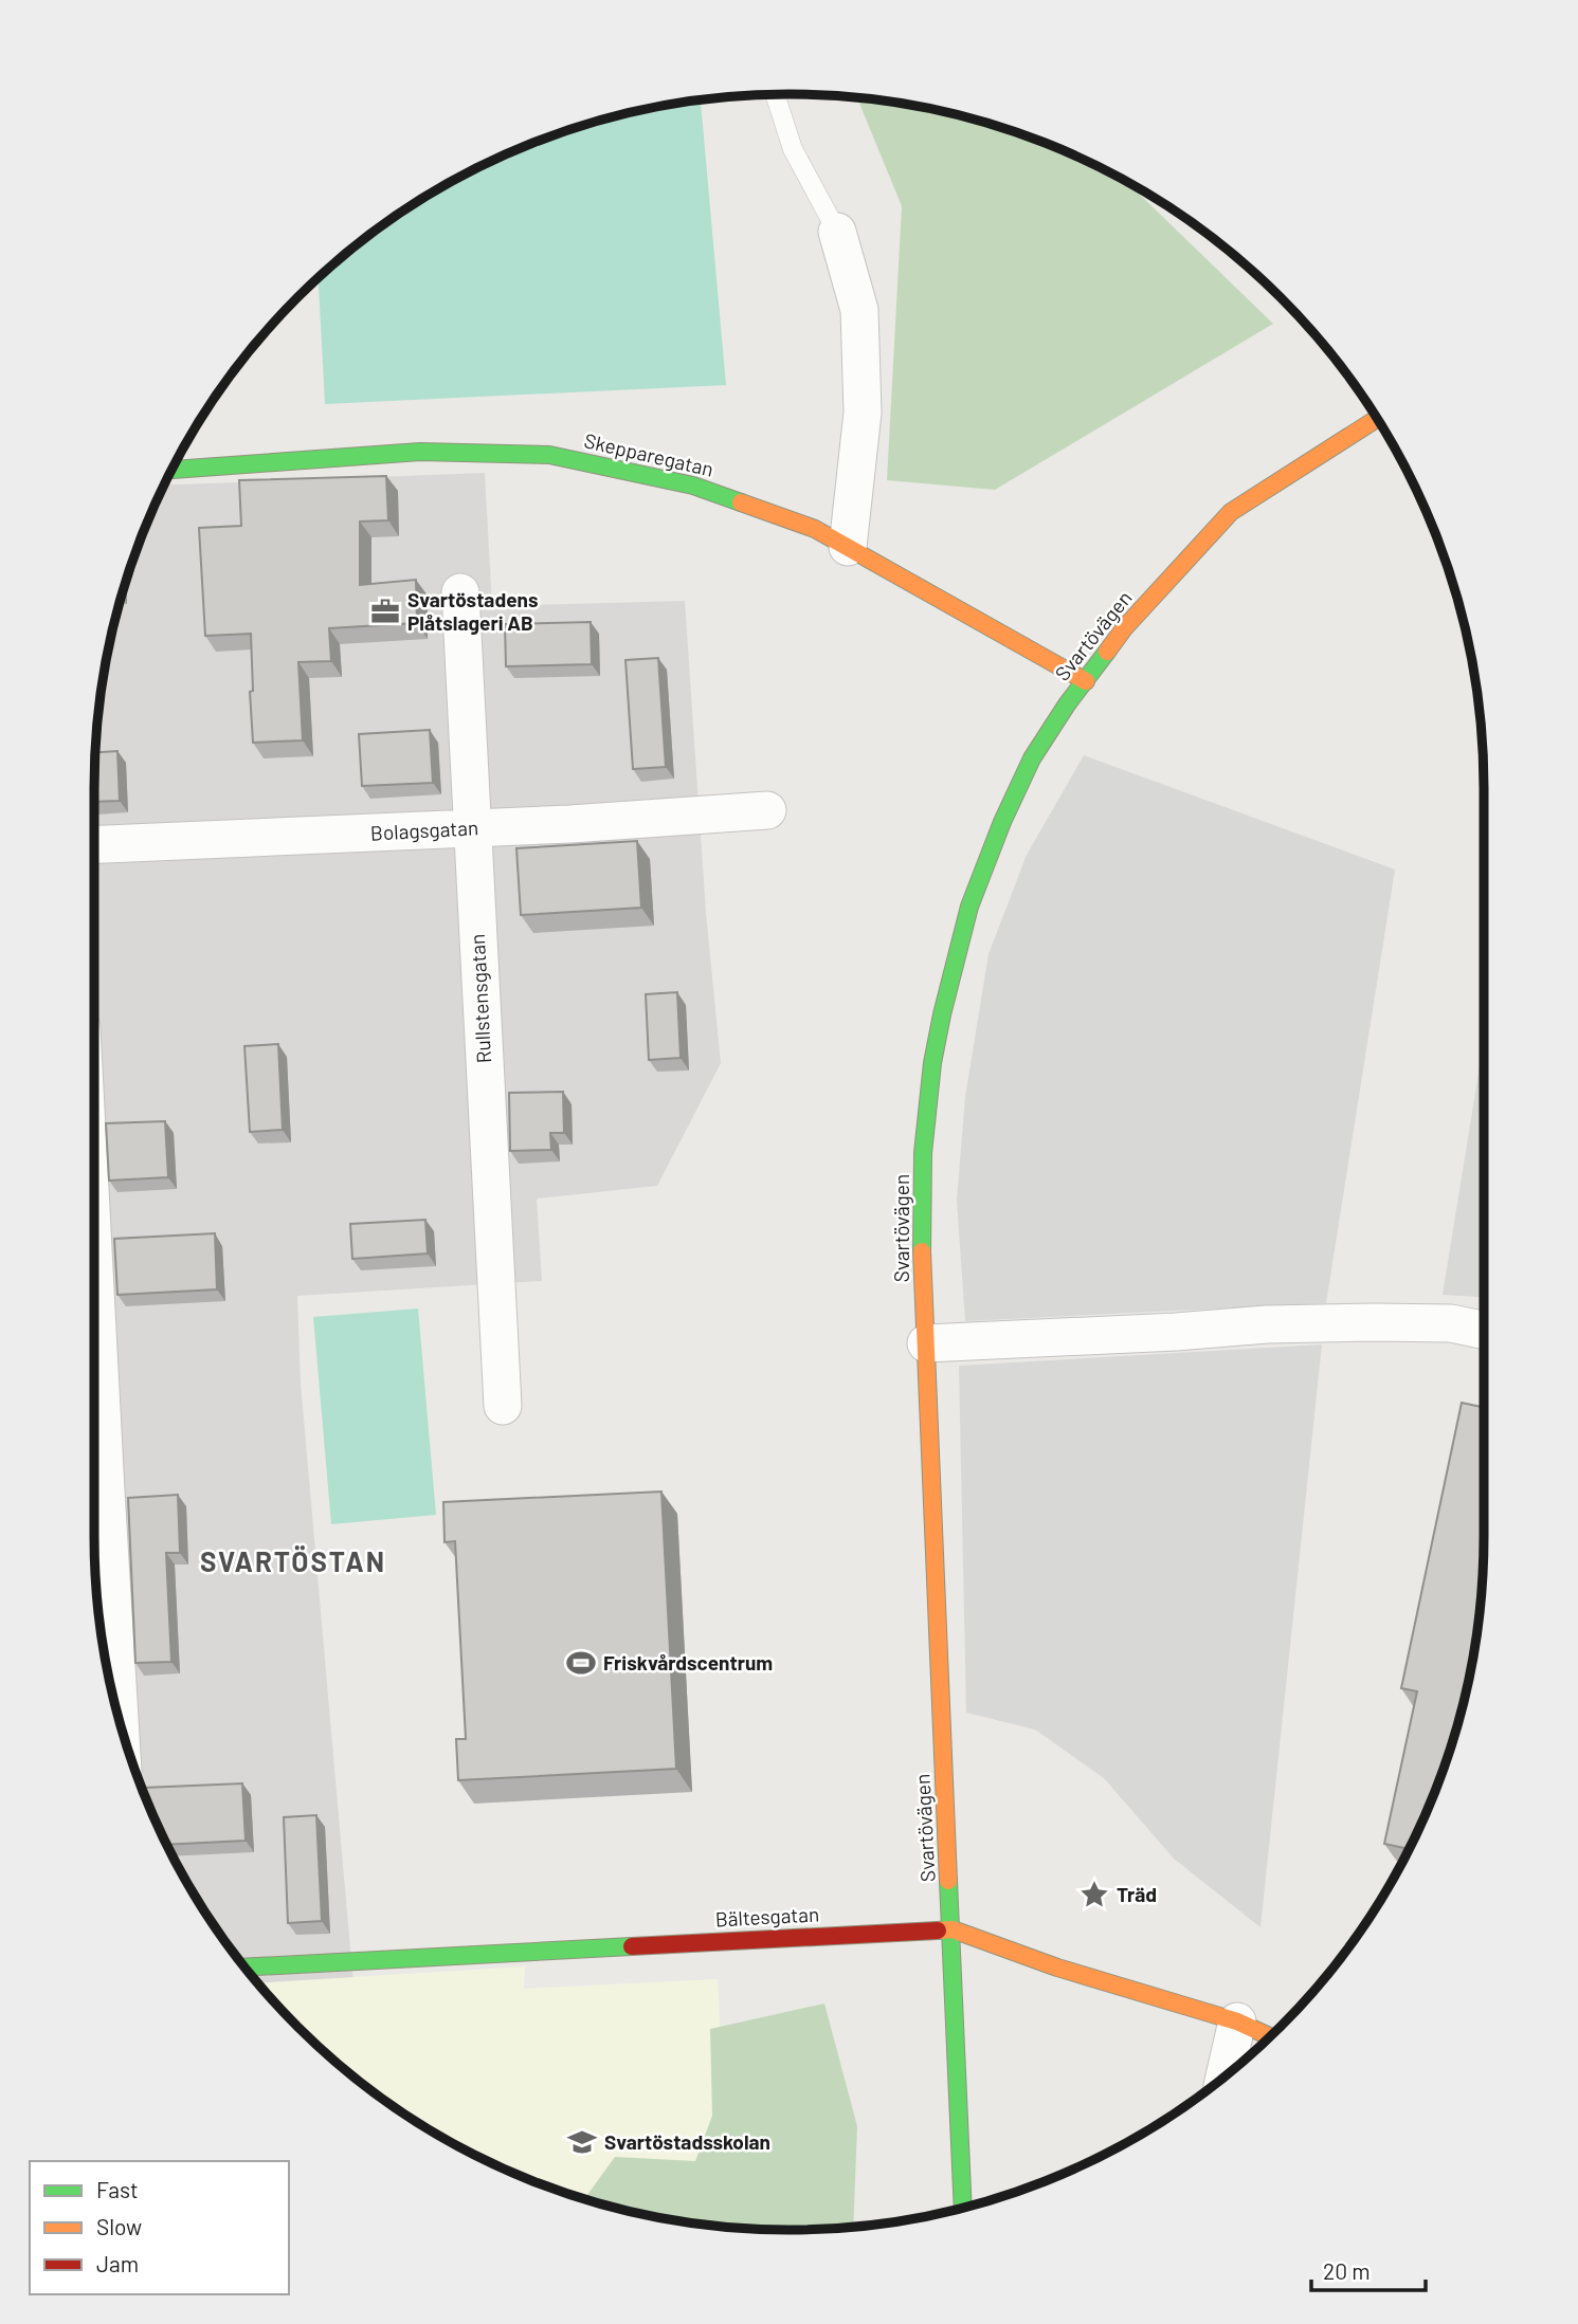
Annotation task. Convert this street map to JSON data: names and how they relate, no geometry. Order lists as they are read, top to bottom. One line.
{"streets":{"street":["Skepparegatan","Svartövägen","Bolagsgatan","Rullstensgatan","Bältesgatan"]},"crossings":[["Skepparegatan","Svartövägen"],["Svartövägen","Bältesgatan"],["Bolagsgatan","Rullstensgatan"]],"districts":["SVARTÖSTAN"],"places":{"office":["Svartöstadens Plåtslageri AB"],"sports":["Friskvårdscentrum"],"place":["Träd"],"school or university":["Svartöstadsskolan"]},"legend":["Fast","Slow","Jam"],"scale_bar":"20 m"}
